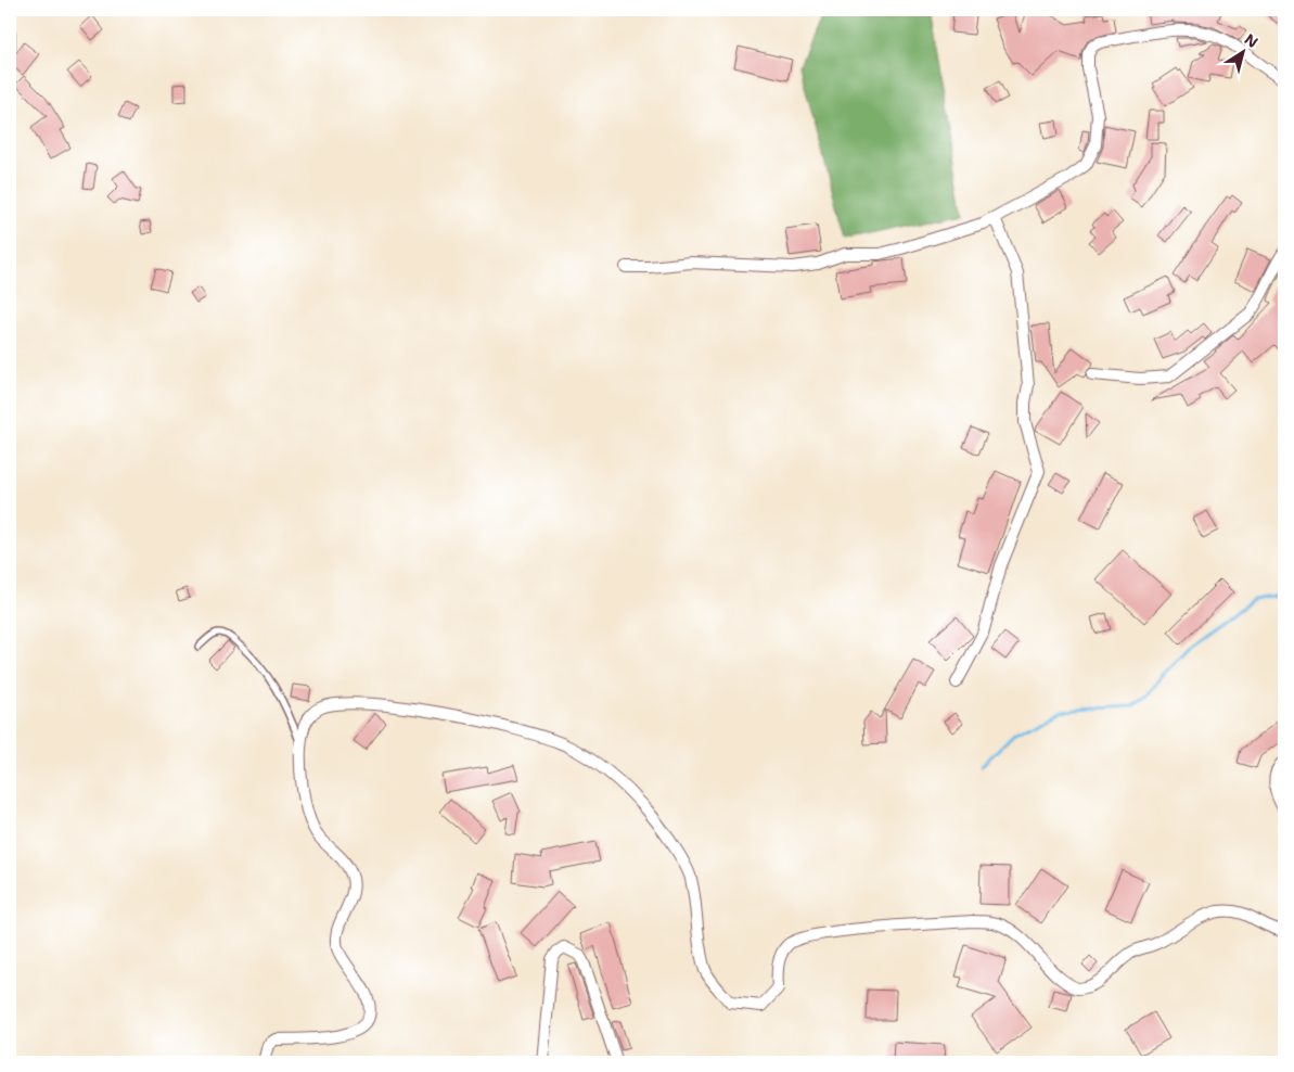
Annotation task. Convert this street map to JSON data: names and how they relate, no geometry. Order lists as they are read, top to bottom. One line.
{"north":"top right"}
